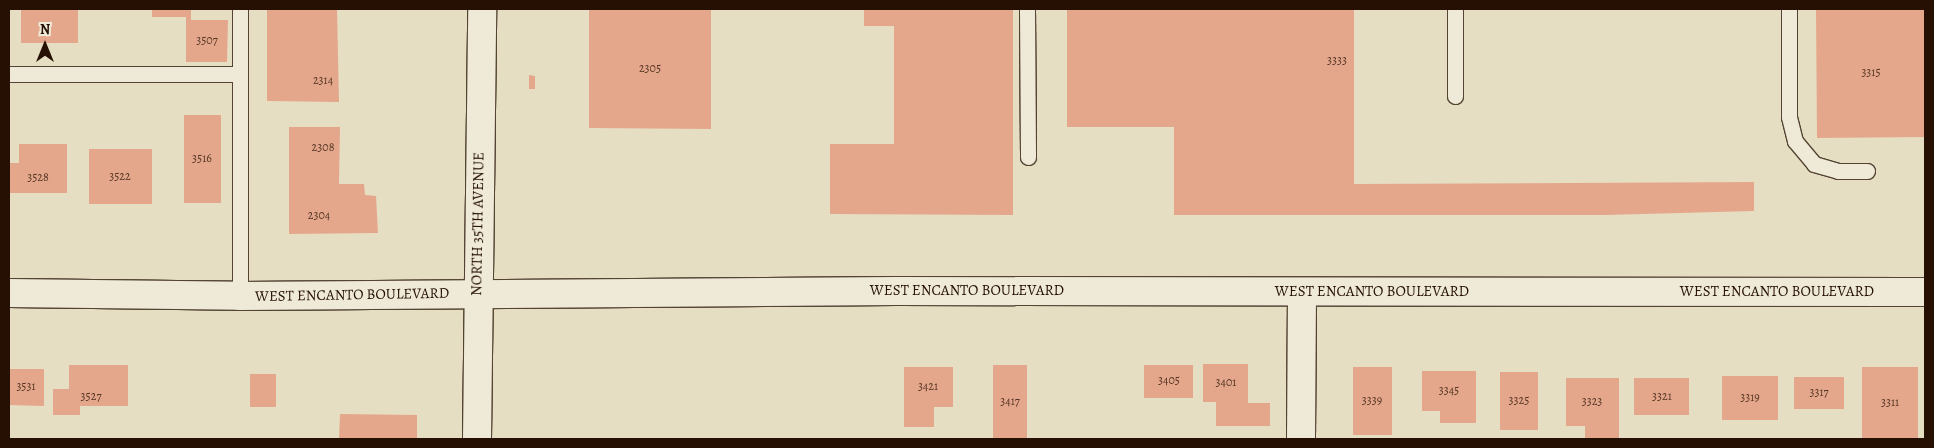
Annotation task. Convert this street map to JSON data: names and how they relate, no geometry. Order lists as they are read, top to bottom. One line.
{"streets":{"street":["NORTH 35TH AVENUE","WEST ENCANTO BOULEVARD"]},"crossings":[["NORTH 35TH AVENUE","WEST ENCANTO BOULEVARD"]],"house_numbers":["3507","3333","2305","3315","2314","2308","3516","3522","3528","2304","3405","3401","3531","3421","3345","3317","3527","3321","3319","3339","3325","3417","3323","3311"],"north":"top"}
